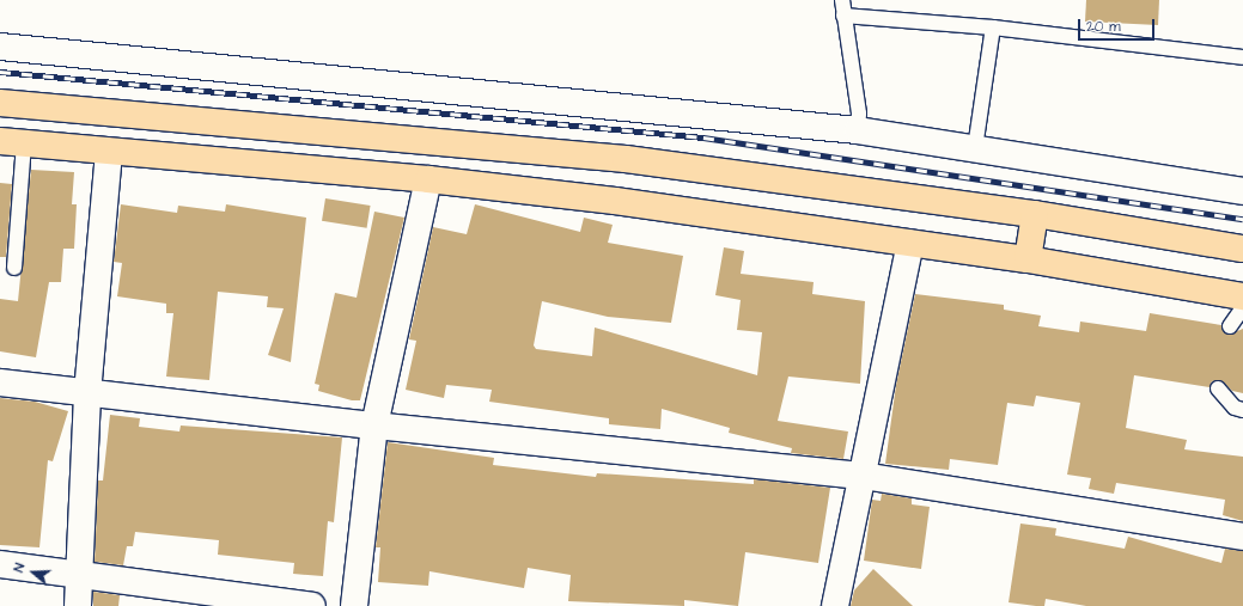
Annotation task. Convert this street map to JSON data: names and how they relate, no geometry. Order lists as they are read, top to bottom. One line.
{"scale_bar":"20 m","north":"left"}
